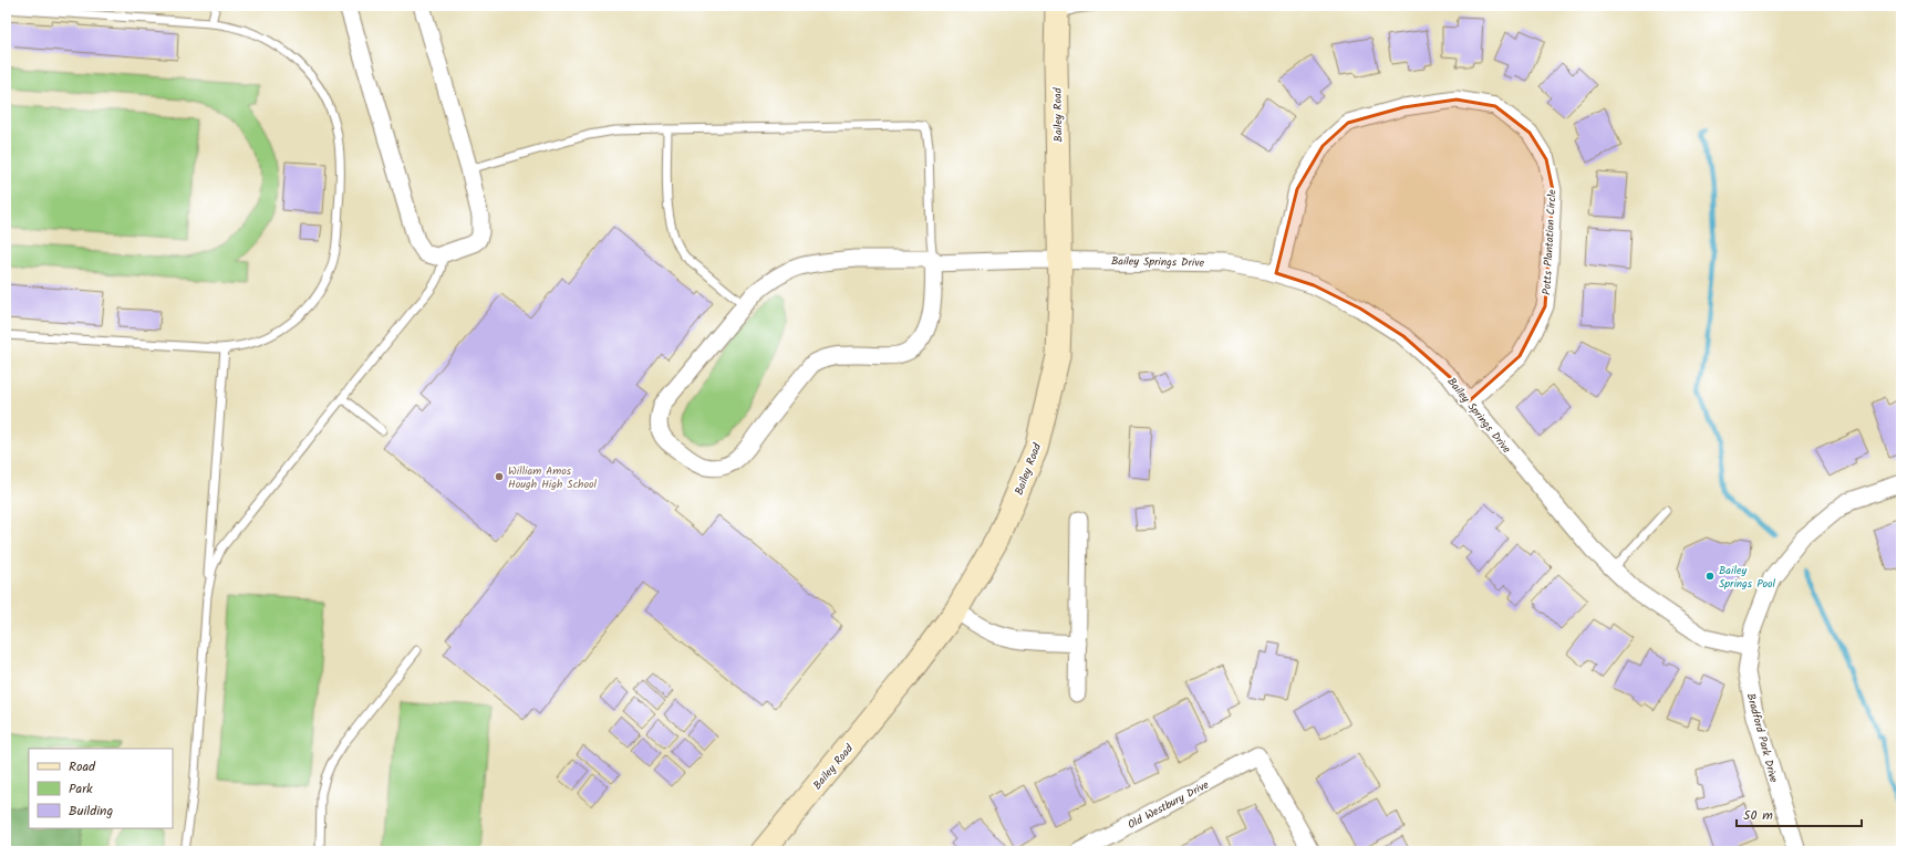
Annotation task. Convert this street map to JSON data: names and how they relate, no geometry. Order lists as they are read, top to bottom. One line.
{"streets":{"street":["Bailey Road","Potts Plantation Circle","Bailey Springs Drive","Bradford Park Drive","Old Westbury Drive"]},"crossings":[["Bailey Road","Bailey Springs Drive"],["Potts Plantation Circle","Bailey Springs Drive"],["Bailey Springs Drive","Bradford Park Drive"]],"places":["William Amos Hough High School","Bailey Springs Pool"],"legend":["Road","Park","Building"],"scale_bar":"50 m"}
